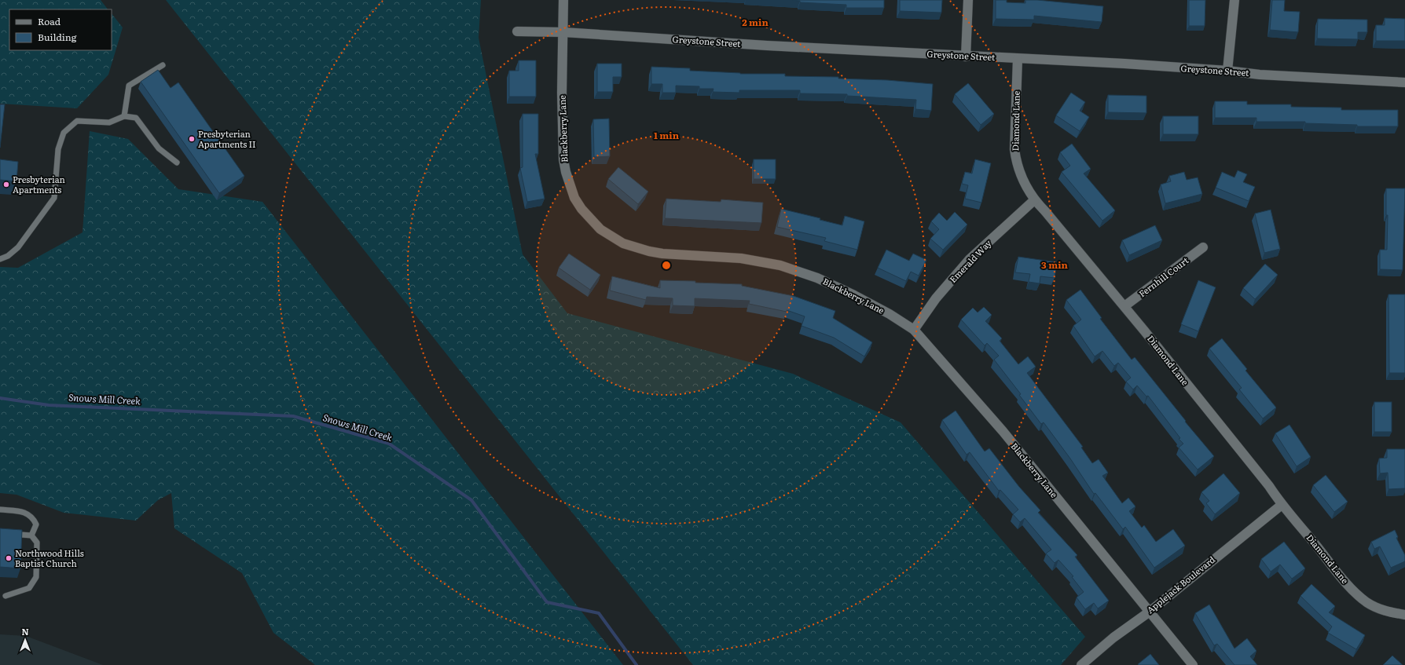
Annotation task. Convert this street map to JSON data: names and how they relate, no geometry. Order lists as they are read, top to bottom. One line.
{"streets":{"street":["Greystone Street","Diamond Lane","Blackberry Lane","Emerald Way","Fernhill Court","Applejack Boulevard"]},"crossings":[["Greystone Street","Diamond Lane"],["Greystone Street","Blackberry Lane"],["Diamond Lane","Emerald Way"],["Diamond Lane","Fernhill Court"],["Diamond Lane","Applejack Boulevard"],["Blackberry Lane","Emerald Way"],["Blackberry Lane","Applejack Boulevard"]],"water":["Snows Mill Creek"],"places":["Presbyterian Apartments II","Presbyterian Apartments","Northwood Hills Baptist Church"],"legend":["Road","Building"],"north":"top","rings":["2 min","1 min","3 min"]}
